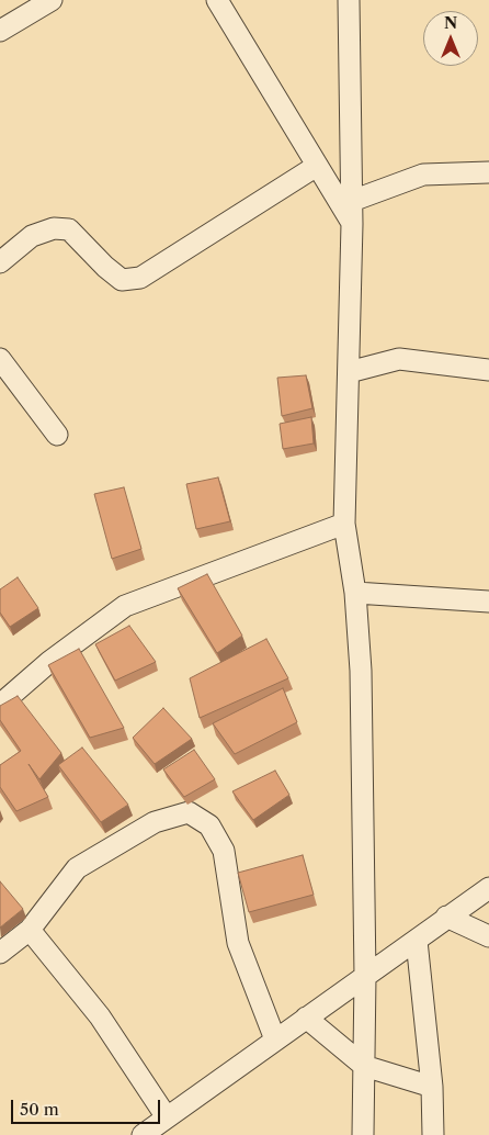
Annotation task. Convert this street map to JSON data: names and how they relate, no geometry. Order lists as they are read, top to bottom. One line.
{"scale_bar":"50 m","north":"top"}
